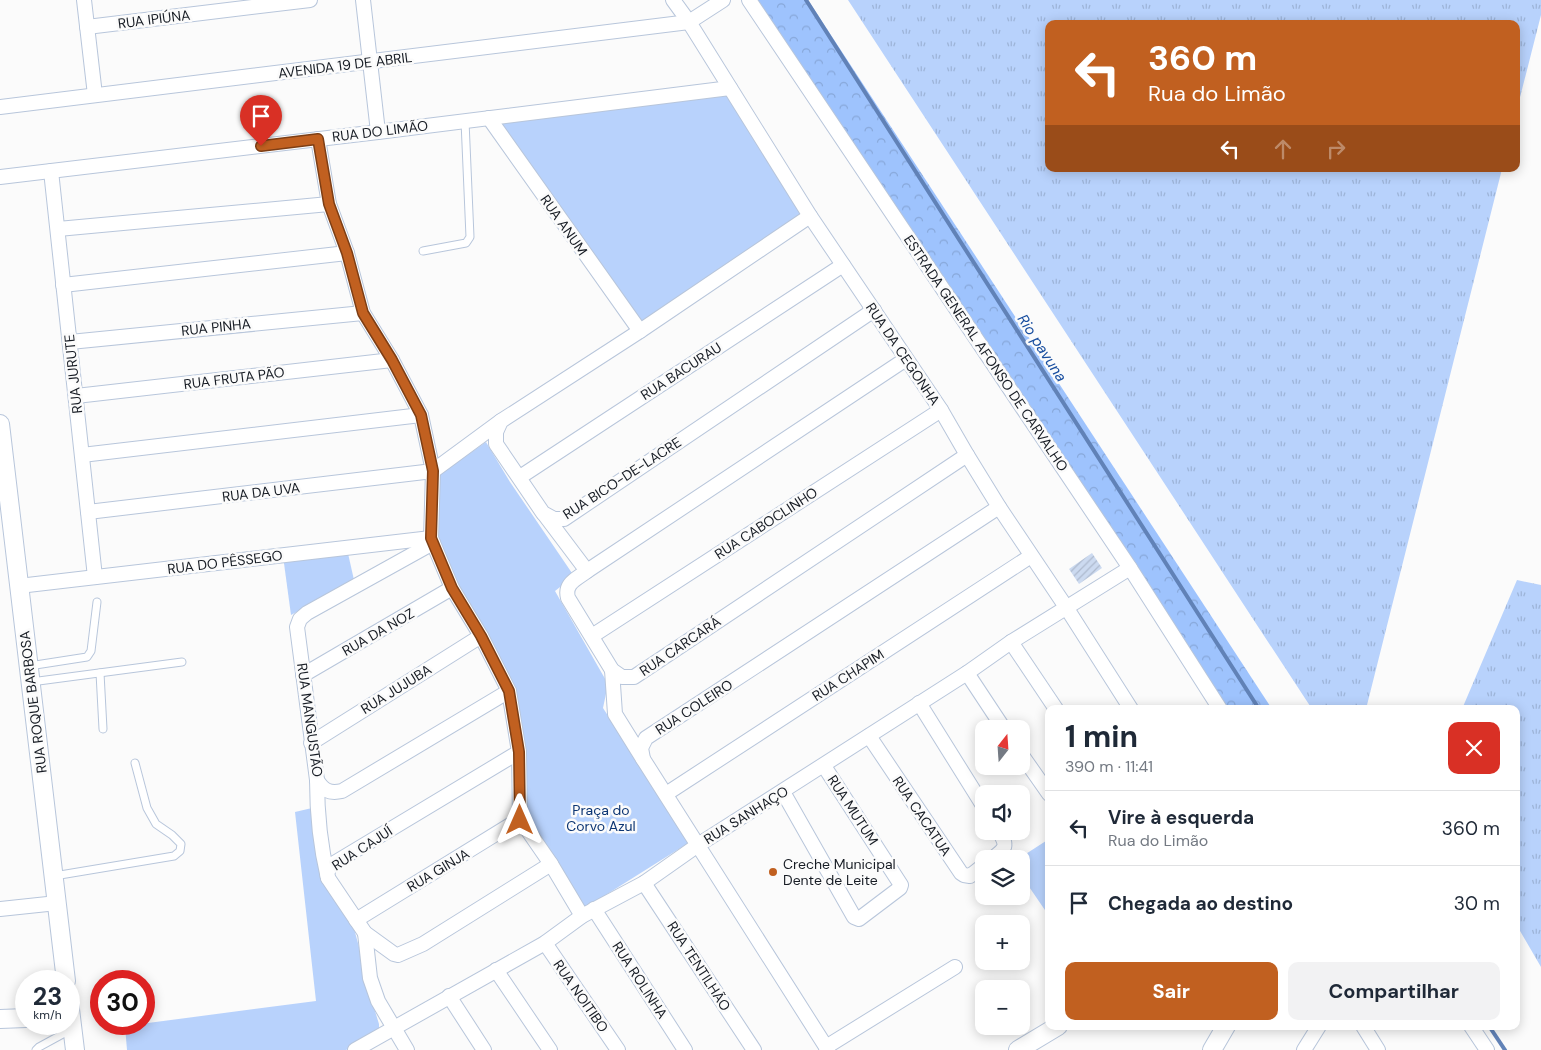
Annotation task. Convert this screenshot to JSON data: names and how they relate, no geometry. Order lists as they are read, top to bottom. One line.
{"streets":{"street":["RUA IPIÚNA","AVENIDA 19 DE ABRIL","RUA DO LIMÃO","RUA ANUM","RUA PINHA","ESTRADA GENERAL AFONSO DE CARVALHO","RUA DA CEGONHA","RUA BACURAU","RUA JURUTE","RUA FRUTA PÃO","RUA BICO-DE-LACRE","RUA DA UVA","RUA CABOCLINHO","RUA DO PÊSSEGO","RUA DA NOZ","RUA CARCARÁ","RUA CHAPIM","RUA JUJUBA","RUA ROQUE BARBOSA","RUA COLEIRO","RUA MANGUSTÃO","RUA MUTUM","RUA SANHAÇO","RUA CACATUA","RUA CAJUÍ","RUA GINJA","RUA TENTILHÃO","RUA ROLINHA","RUA NOITIBO"]},"crossings":[["AVENIDA 19 DE ABRIL","RUA DA CEGONHA"],["RUA DO LIMÃO","RUA ANUM"],["RUA DO LIMÃO","RUA DA CEGONHA"],["RUA DO LIMÃO","RUA JURUTE"],["RUA PINHA","RUA JURUTE"],["ESTRADA GENERAL AFONSO DE CARVALHO","RUA SANHAÇO"],["RUA DA CEGONHA","RUA BACURAU"],["RUA DA CEGONHA","RUA BICO-DE-LACRE"],["RUA DA CEGONHA","RUA CABOCLINHO"],["RUA DA CEGONHA","RUA CARCARÁ"],["RUA DA CEGONHA","RUA CHAPIM"],["RUA DA CEGONHA","RUA COLEIRO"],["RUA DA CEGONHA","RUA SANHAÇO"],["RUA BACURAU","RUA BICO-DE-LACRE"],["RUA JURUTE","RUA FRUTA PÃO"],["RUA JURUTE","RUA DA UVA"],["RUA JURUTE","RUA DO PÊSSEGO"],["RUA DO PÊSSEGO","RUA ROQUE BARBOSA"],["RUA DO PÊSSEGO","RUA MANGUSTÃO"],["RUA DA NOZ","RUA MANGUSTÃO"],["RUA JUJUBA","RUA MANGUSTÃO"],["RUA MUTUM","RUA SANHAÇO"],["RUA SANHAÇO","RUA CACATUA"],["RUA SANHAÇO","RUA TENTILHÃO"],["RUA SANHAÇO","RUA ROLINHA"],["RUA SANHAÇO","RUA NOITIBO"],["RUA CAJUÍ","RUA GINJA"],["RUA CAJUÍ","RUA ROLINHA"],["RUA GINJA","RUA ROLINHA"]],"water":["Rio pavuna"],"parks":["Praça do Corvo Azul"],"places":["Creche Municipal Dente de Leite"],"north":"top","page":{"turn":["360 m","Rua do Limão"],"heading":["1 min","390 m · 11:41"],"map_buttons":["+","−"],"list":[{"name":"Vire à esquerda","note":"Rua do Limão","value":"360 m"},{"name":"Chegada ao destino","value":"30 m"}],"buttons":["Sair","Compartilhar"],"speed":"23 km/h","limit":"30"}}
